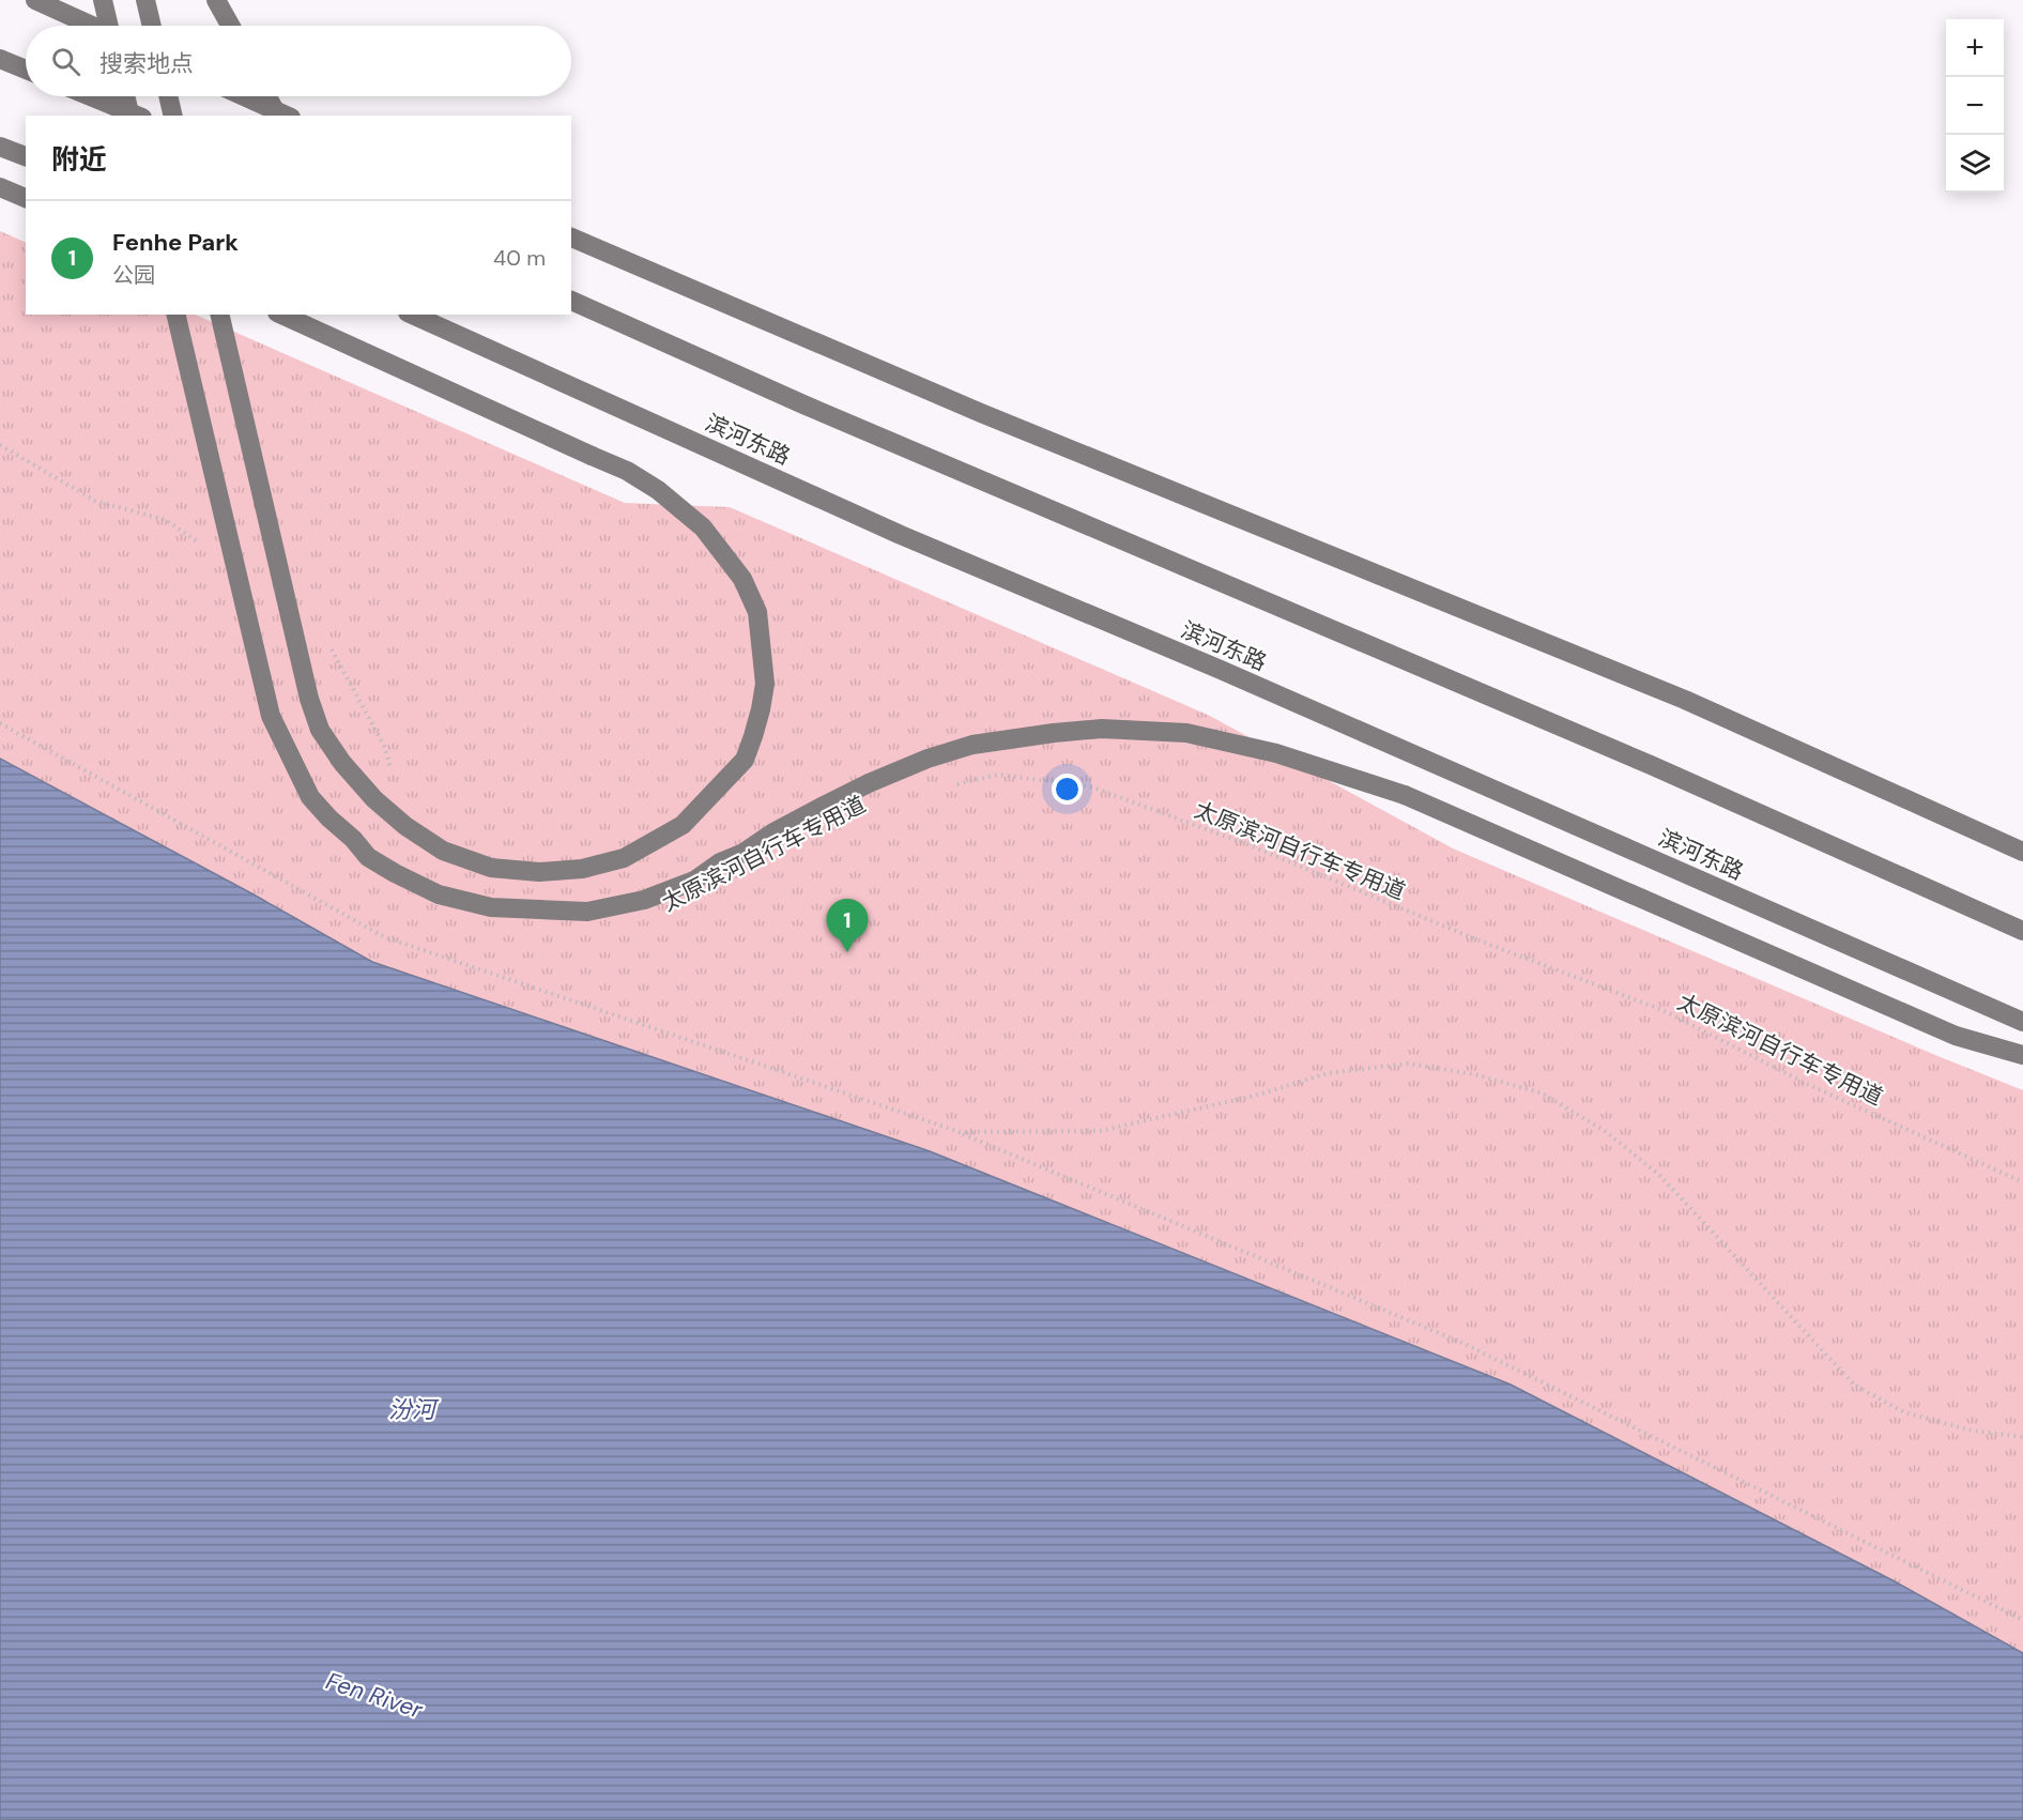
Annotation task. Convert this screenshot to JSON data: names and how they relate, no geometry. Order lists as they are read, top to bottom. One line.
{"streets":{"highway":["滨河东路"],"path":["太原滨河自行车专用道"]},"water":["汾河","Fen River"],"page":{"map_buttons":["+","−"],"search":"搜索地点","heading":"附近","list":[{"mark":"1","name":"Fenhe Park","note":"公园","value":"40 m"}],"pins":"1"}}
